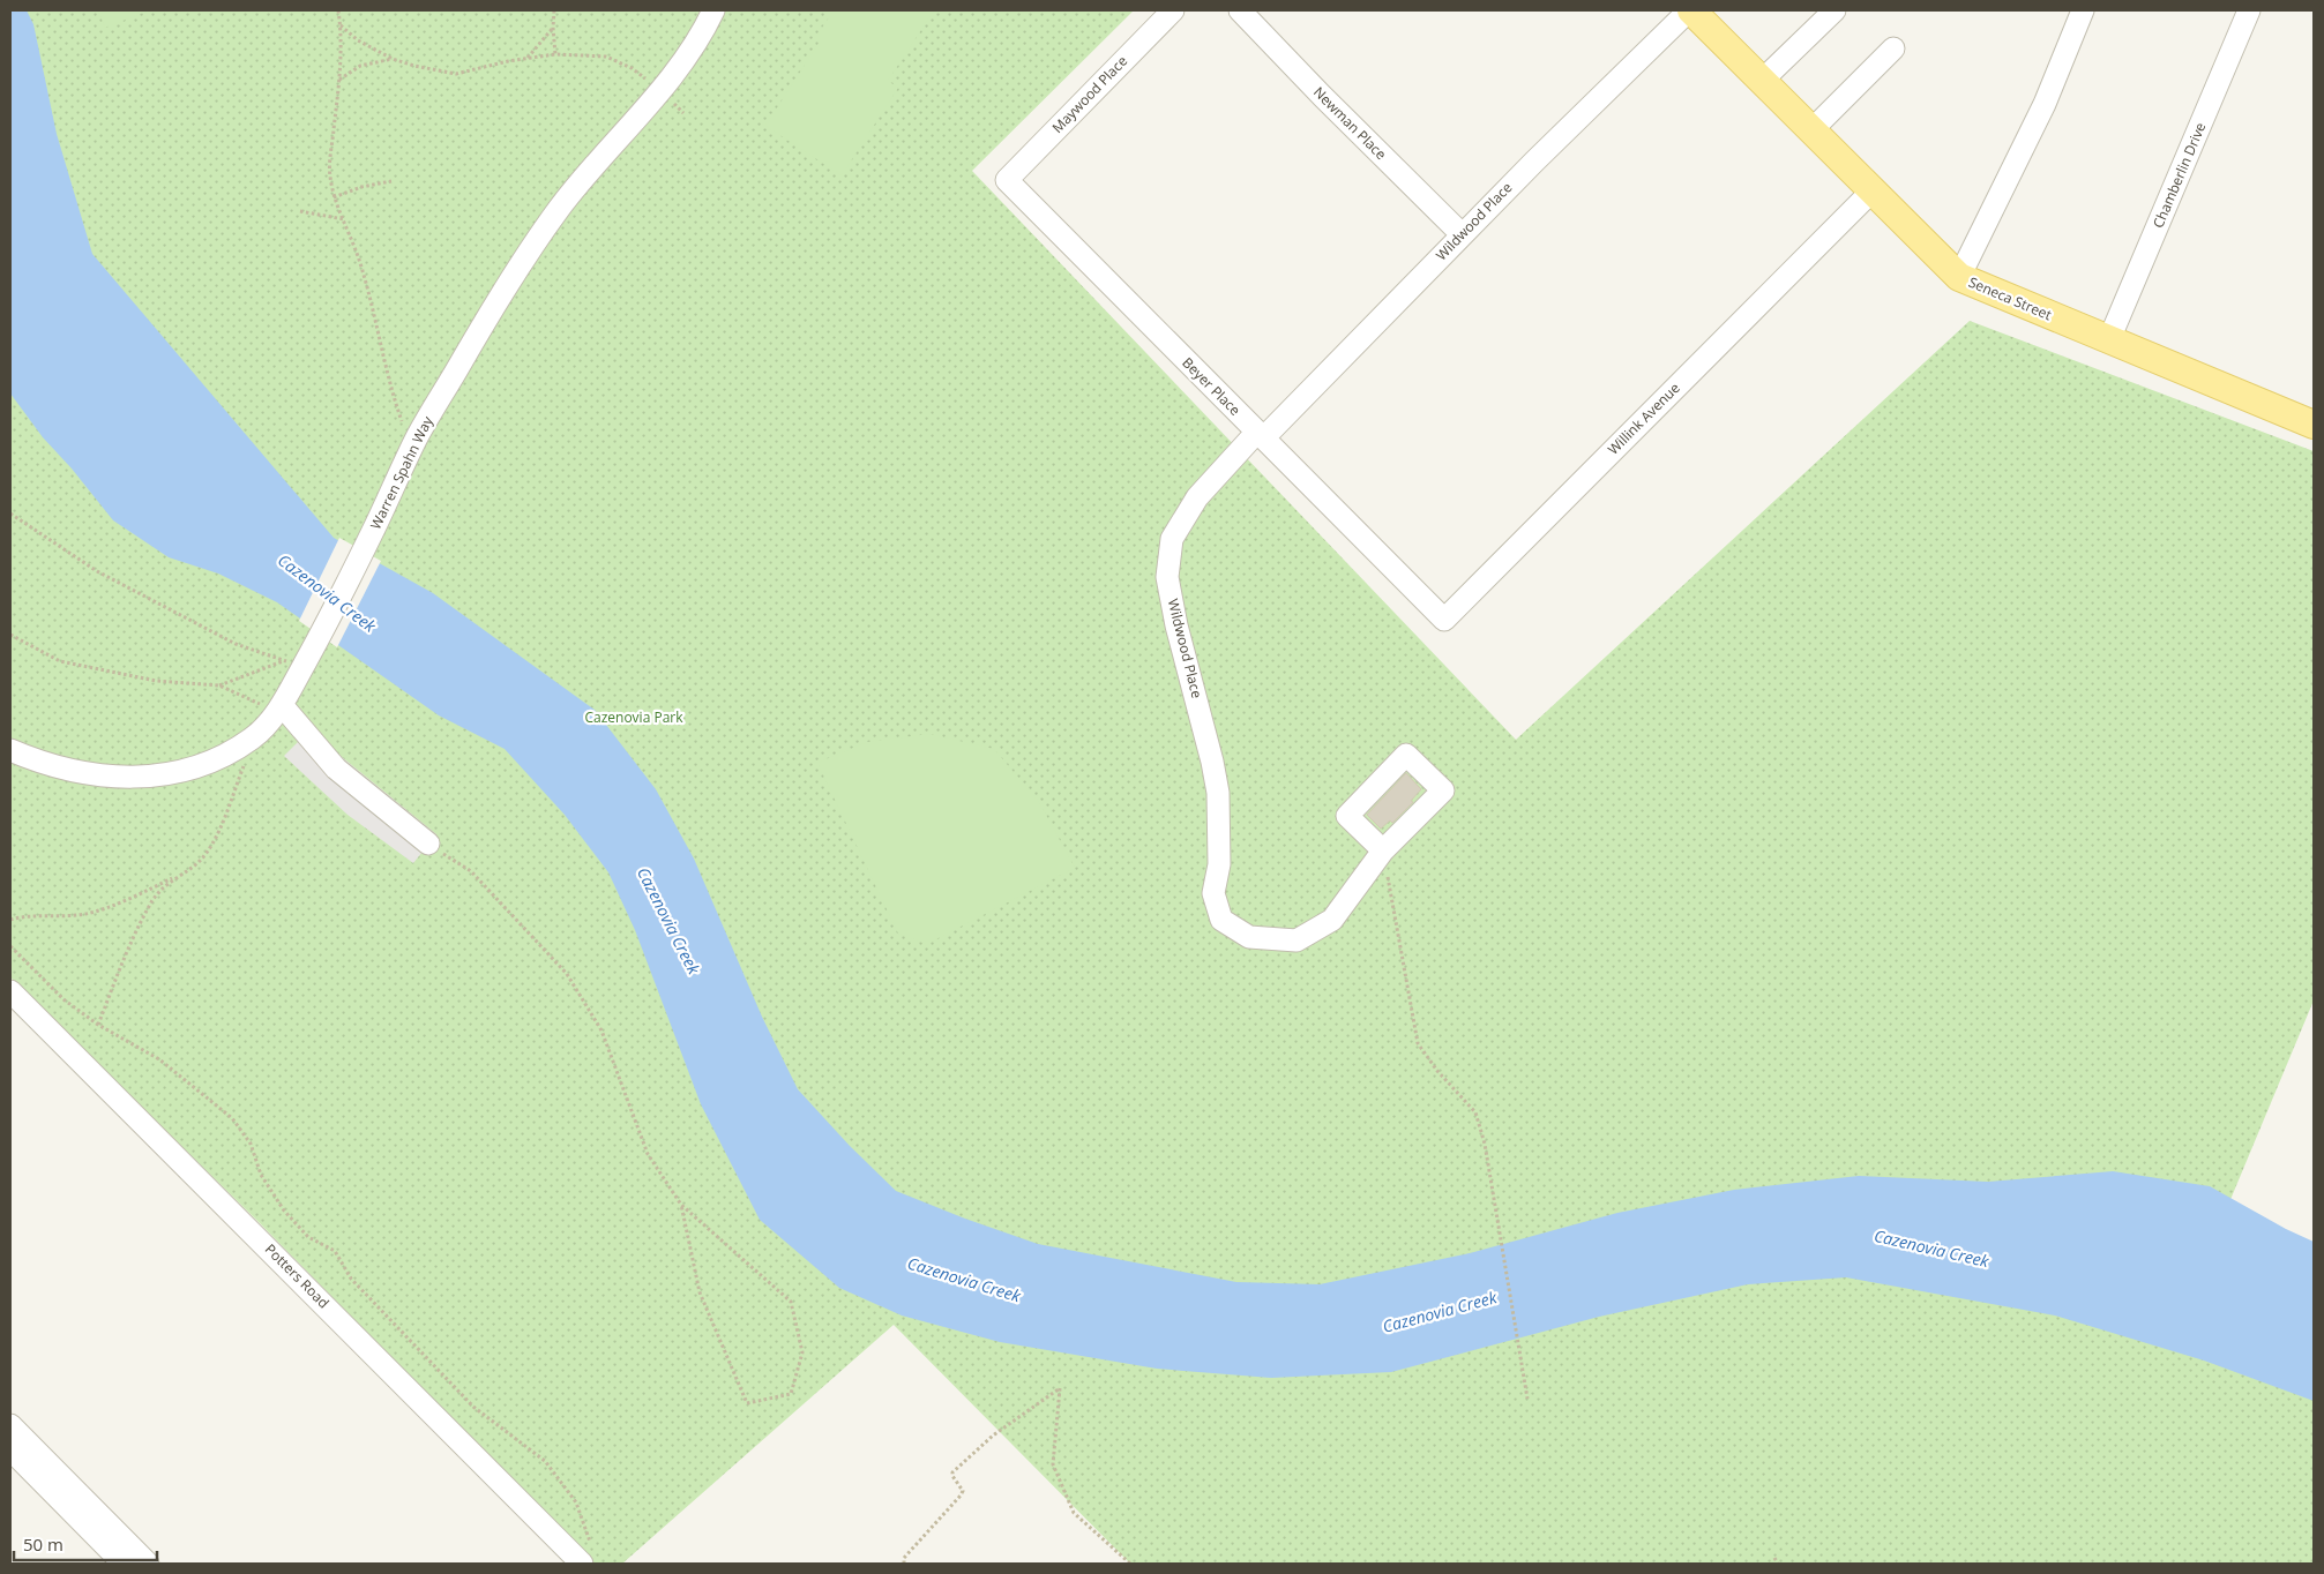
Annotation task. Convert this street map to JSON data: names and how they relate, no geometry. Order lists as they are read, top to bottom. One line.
{"streets":{"main road":["Seneca Street"],"street":["Maywood Place","Newman Place","Chamberlin Drive","Wildwood Place","Beyer Place","Willink Avenue","Warren Spahn Way","Potters Road"]},"crossings":[["Maywood Place","Beyer Place"],["Newman Place","Wildwood Place"],["Chamberlin Drive","Seneca Street"],["Wildwood Place","Seneca Street"],["Wildwood Place","Beyer Place"],["Seneca Street","Willink Avenue"],["Beyer Place","Willink Avenue"]],"water":["Cazenovia Creek"],"parks":["Cazenovia Park"],"scale_bar":"50 m"}
